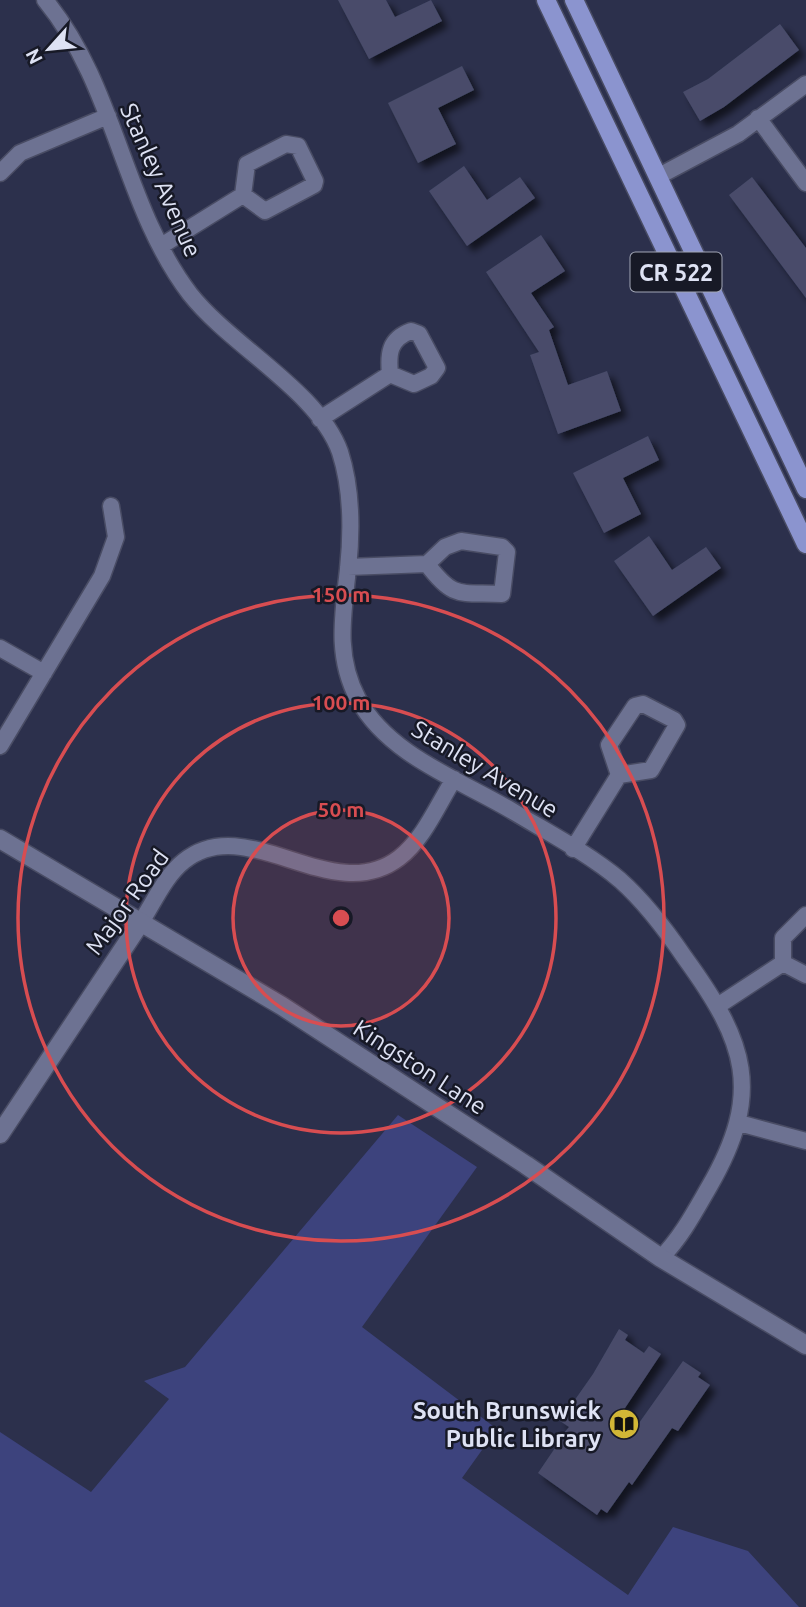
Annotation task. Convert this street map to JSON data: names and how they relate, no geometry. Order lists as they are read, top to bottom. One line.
{"streets":{"main road":["CR 522"],"street":["Stanley Avenue","Major Road","Kingston Lane"]},"crossings":[["Stanley Avenue","Major Road"],["Stanley Avenue","Kingston Lane"],["Major Road","Kingston Lane"]],"places":{"library":["South Brunswick Public Library"]},"north":"bottom left","rings":["150 m","100 m","50 m"]}
